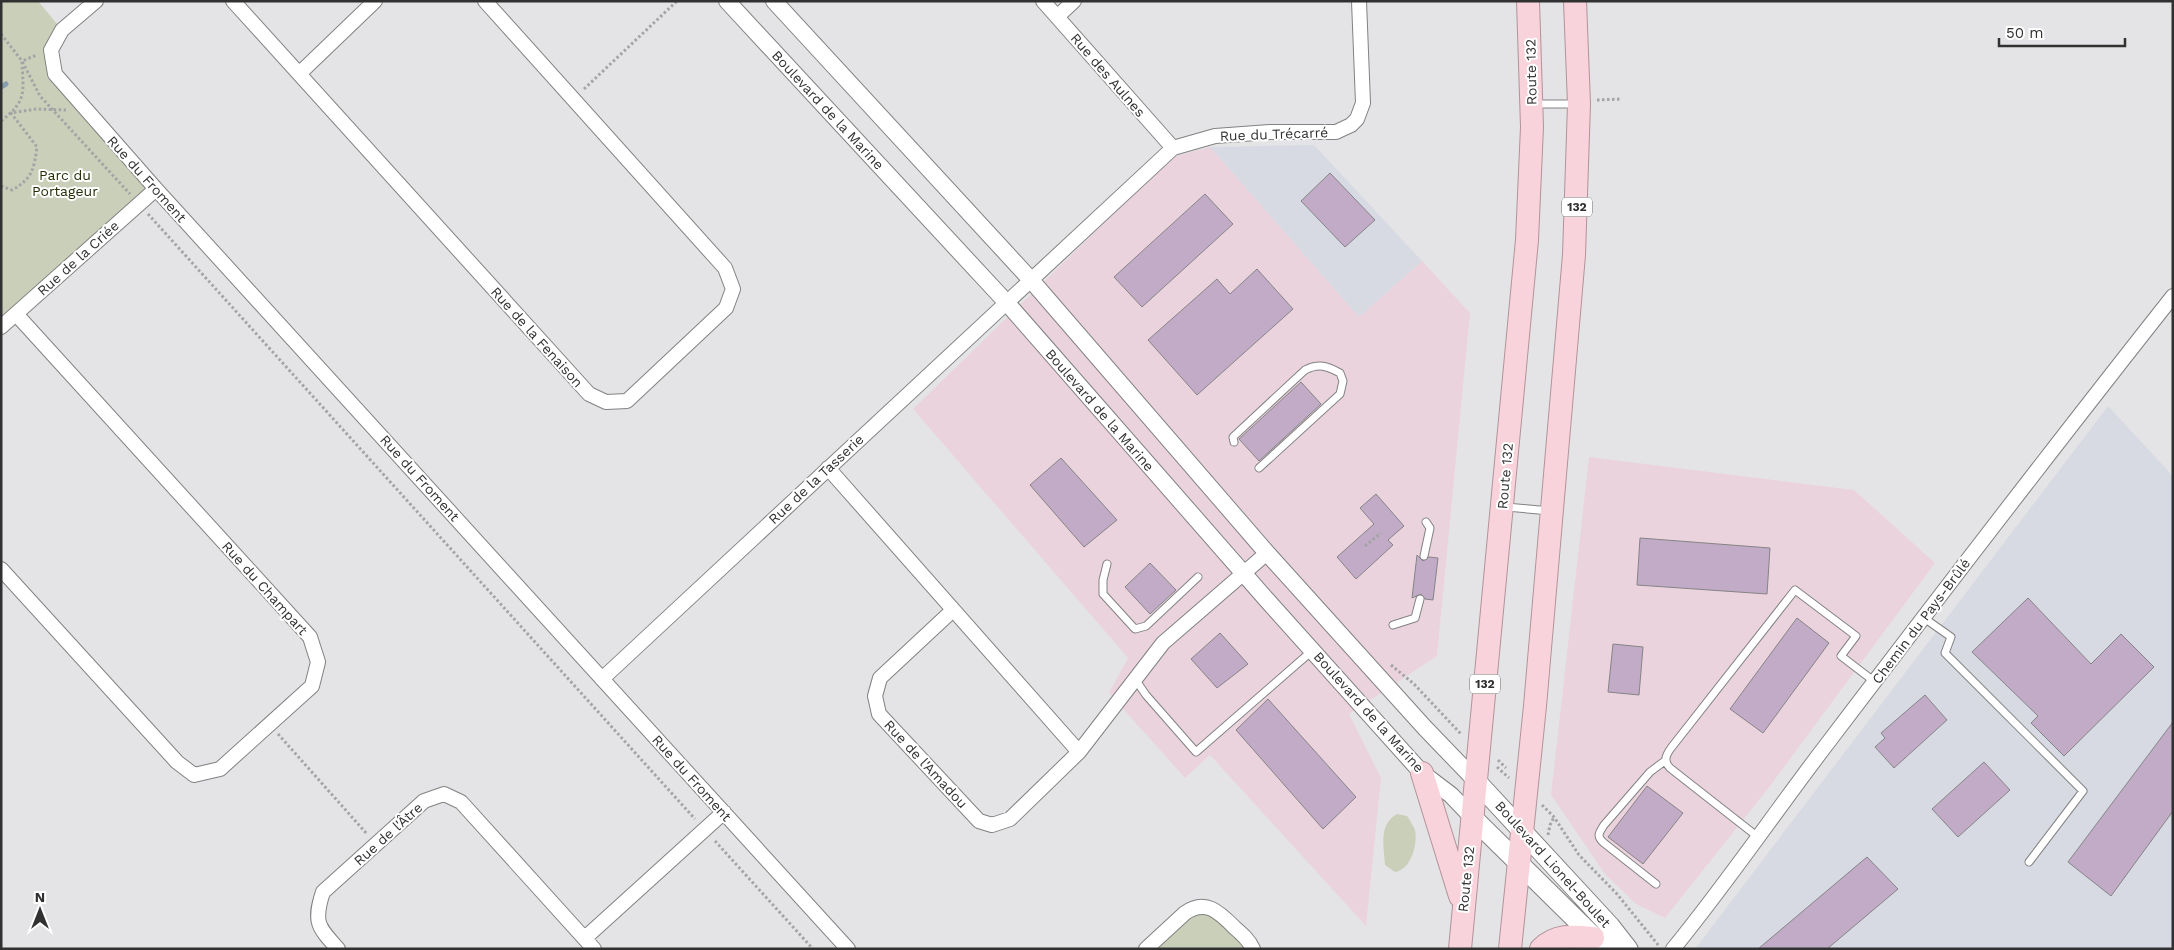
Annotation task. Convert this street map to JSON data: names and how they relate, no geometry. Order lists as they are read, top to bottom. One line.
{"streets":{"highway":["Route 132","132"],"main road":["Boulevard Lionel-Boulet"],"street":["Rue des Aulnes","Boulevard de la Marine","Rue du Trécarré","Rue du Froment","Rue de la Criée","Rue de la Fenaison","Rue de la Tasserie","Rue du Champart","Chemin du Pays-Brûlé","Rue de l'Amadou","Rue de l'Âtre"]},"crossings":[["Route 132","Boulevard de la Marine"],["Route 132","Boulevard Lionel-Boulet"],["Rue des Aulnes","Rue du Trécarré"],["Boulevard de la Marine","Rue de la Tasserie"],["Boulevard de la Marine","Rue de l'Amadou"],["Boulevard de la Marine","Boulevard Lionel-Boulet"],["Rue du Trécarré","Rue de la Tasserie"],["Rue du Froment","Rue de la Criée"],["Rue du Froment","Rue de la Tasserie"],["Rue du Froment","Rue de l'Âtre"],["132","Boulevard Lionel-Boulet"],["Rue de la Criée","Rue du Champart"]],"parks":["Parc du Portageur"],"scale_bar":"50 m","north":"top"}
